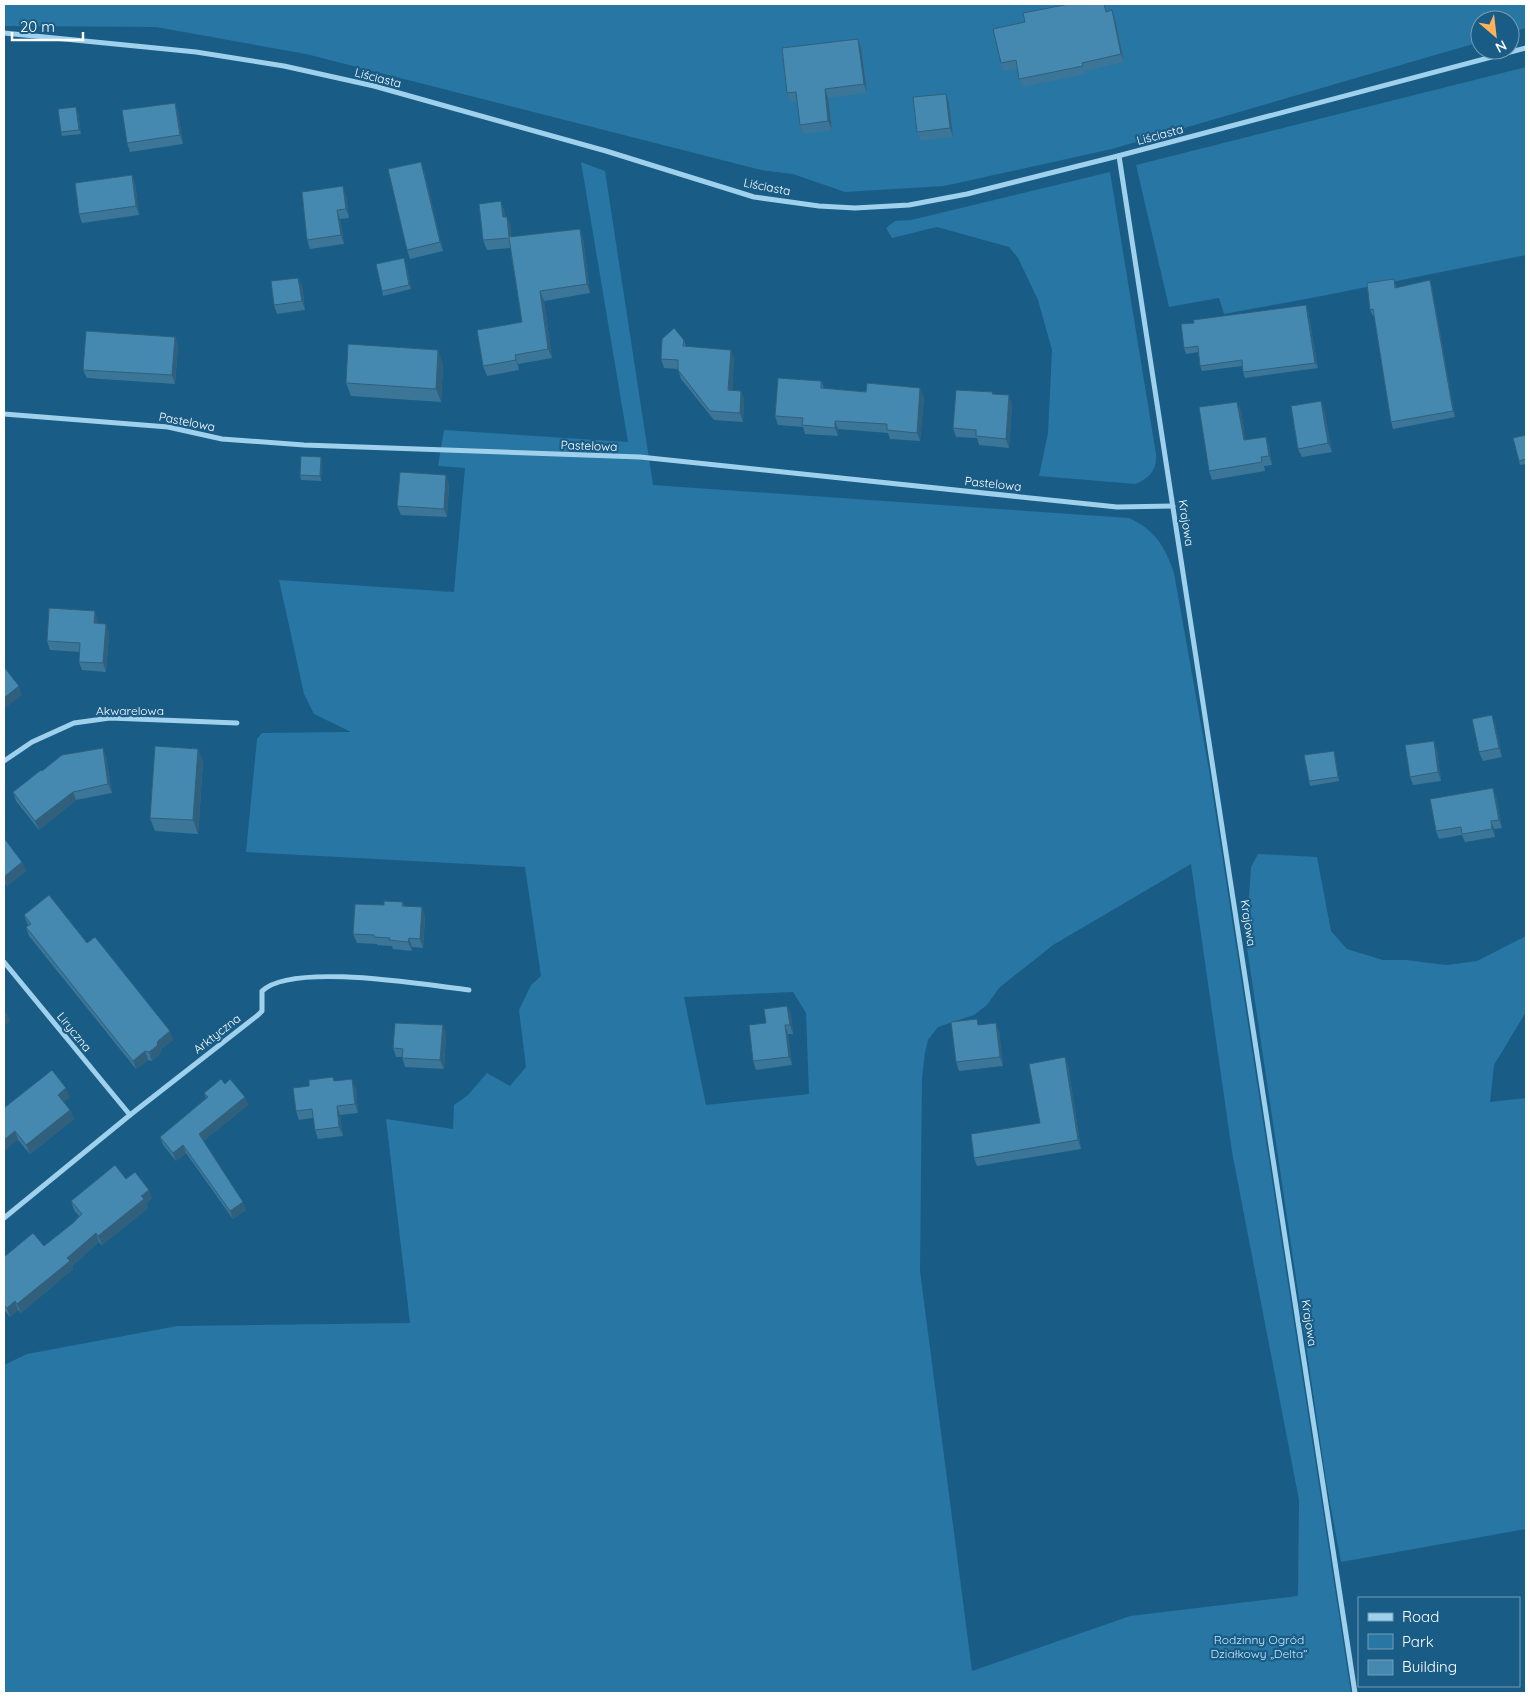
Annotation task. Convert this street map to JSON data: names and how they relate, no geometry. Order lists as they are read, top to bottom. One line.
{"streets":{"street":["Liściasta","Pastelowa","Krajowa","Akwarelowa","Liryczna","Arktyczna"]},"crossings":[["Liściasta","Krajowa"],["Pastelowa","Krajowa"],["Liryczna","Arktyczna"]],"parks":["Rodzinny Ogród Działkowy „Delta”"],"legend":["Road","Park","Building"],"scale_bar":"20 m","north":"bottom right"}
